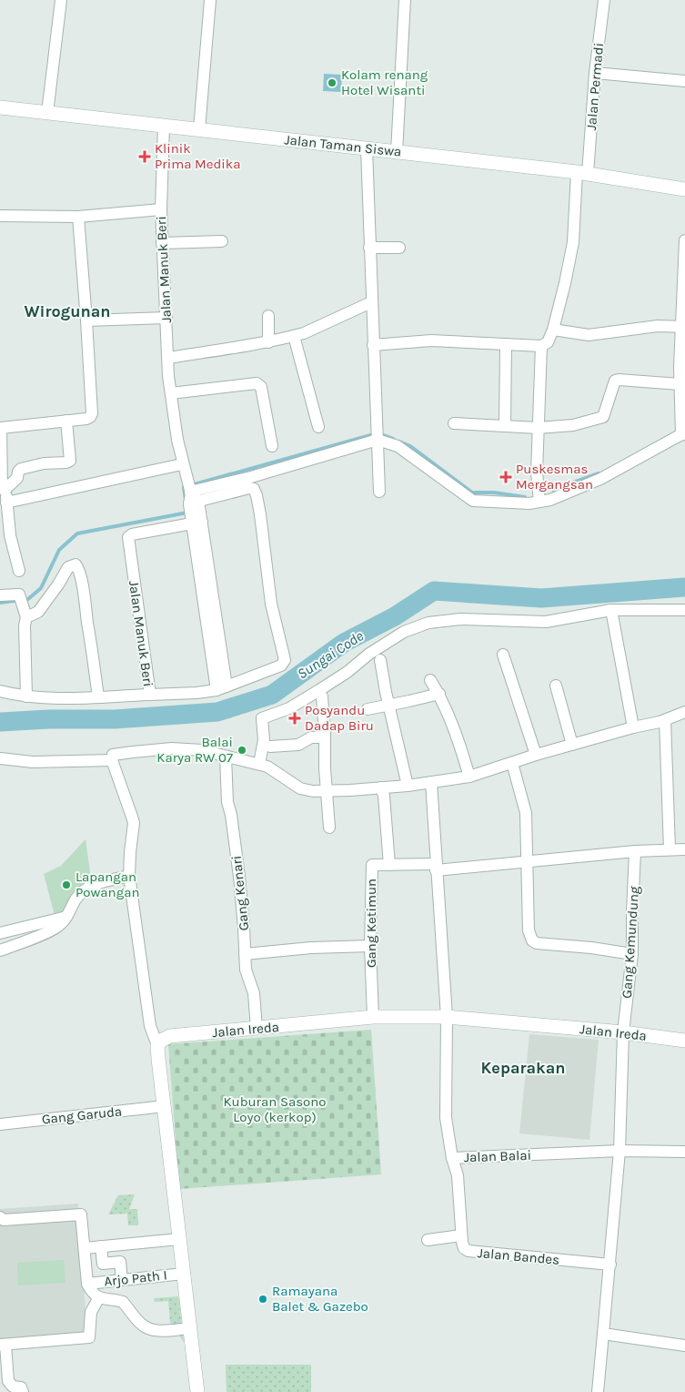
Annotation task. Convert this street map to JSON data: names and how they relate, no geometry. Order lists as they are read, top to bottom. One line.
{"streets":{"street":["Jalan Permadi","Jalan Taman Siswa","Jalan Manuk Beri","Gang Kenari","Gang Ketimun","Gang Kemundung","Jalan Ireda","Gang Garuda","Jalan Balai","Jalan Bandes","Arjo Path I"]},"crossings":[["Jalan Permadi","Jalan Taman Siswa"],["Jalan Taman Siswa","Jalan Manuk Beri"],["Gang Kenari","Jalan Ireda"],["Gang Ketimun","Gang Kemundung"],["Gang Ketimun","Jalan Ireda"],["Gang Ketimun","Jalan Balai"],["Gang Kemundung","Jalan Ireda"],["Gang Kemundung","Jalan Balai"],["Gang Kemundung","Jalan Bandes"],["Jalan Ireda","Jalan Balai"],["Jalan Balai","Jalan Bandes"]],"districts":["Wirogunan","Keparakan"],"water":["Sungai Code"],"parks":["Kuburan Sasono Loyo (kerkop)"],"places":{"other":["Kolam renang Hotel Wisanti","Balai Karya RW 07","Lapangan Powangan","Ramayana Balet & Gazebo"],"health":["Klinik Prima Medika","Puskesmas Mergangsan","Posyandu Dadap Biru"]}}
